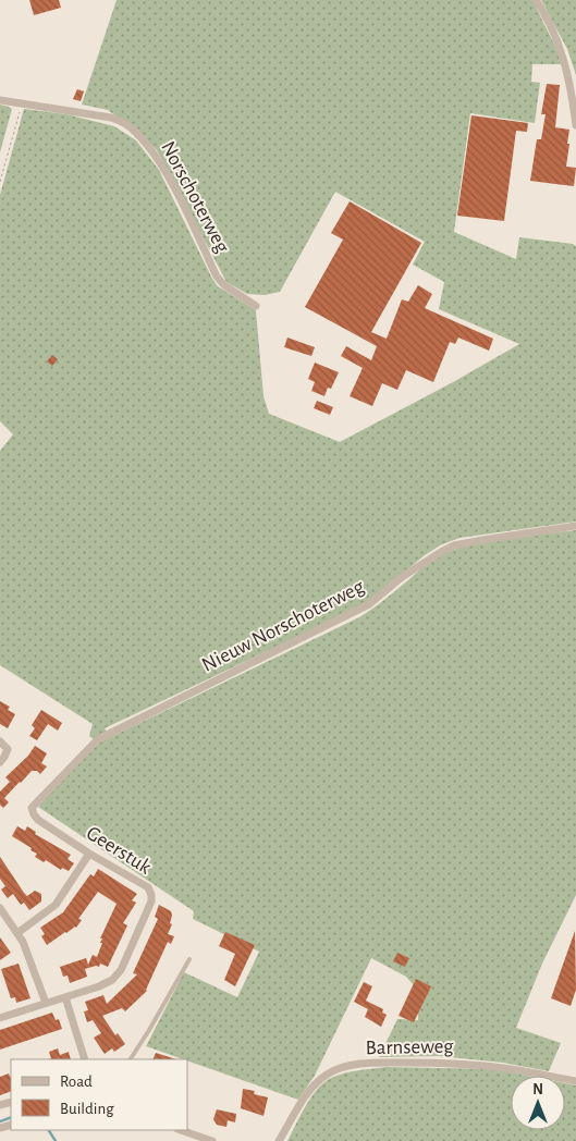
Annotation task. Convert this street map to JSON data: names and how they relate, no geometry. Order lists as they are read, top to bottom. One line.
{"streets":{"street":["Norschoterweg","Nieuw Norschoterweg","Geerstuk","Barnseweg"]},"crossings":[["Nieuw Norschoterweg","Geerstuk"]],"legend":["Road","Building"],"north":"top"}
